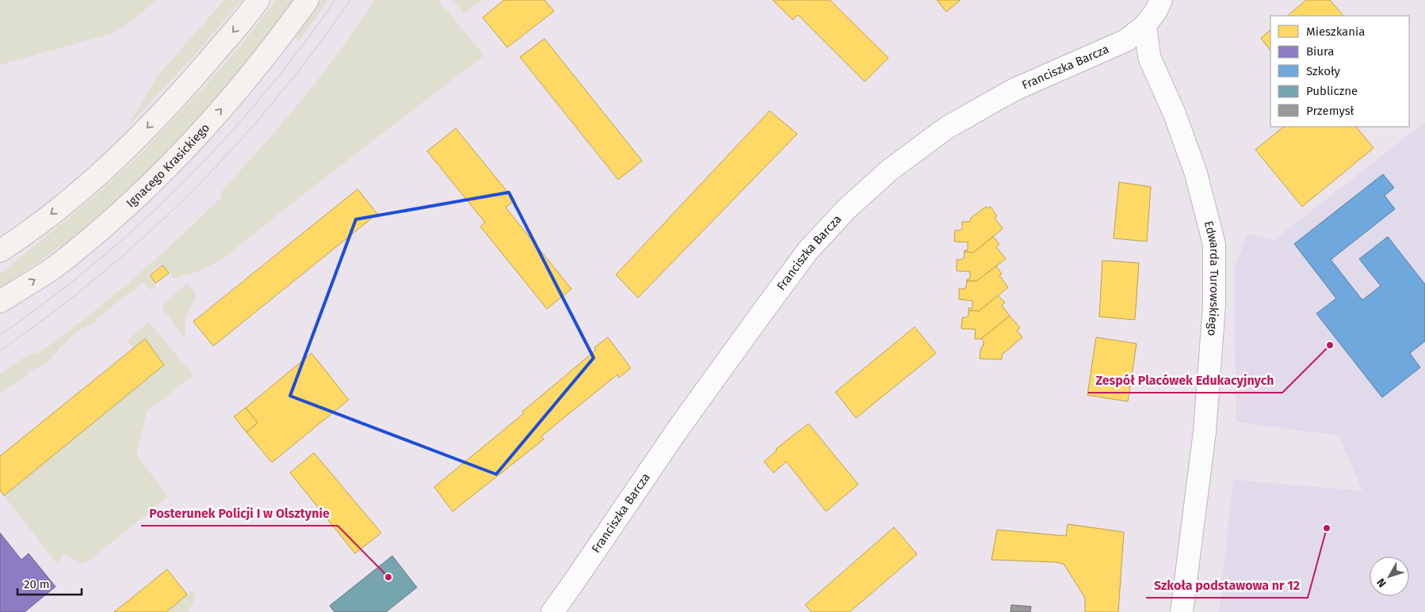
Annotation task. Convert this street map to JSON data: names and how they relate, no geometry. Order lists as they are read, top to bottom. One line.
{"streets":{"main road":["Ignacego Krasickiego"],"street":["Franciszka Barcza","Edwarda Turowskiego"]},"crossings":[["Franciszka Barcza","Edwarda Turowskiego"]],"places":["Zespół Placówek Edukacyjnych","Szkoła podstawowa nr 12","Posterunek Policji I w Olsztynie"],"legend":["Mieszkania","Biura","Szkoły","Publiczne","Przemysł"],"scale_bar":"20 m","north":"bottom left"}
